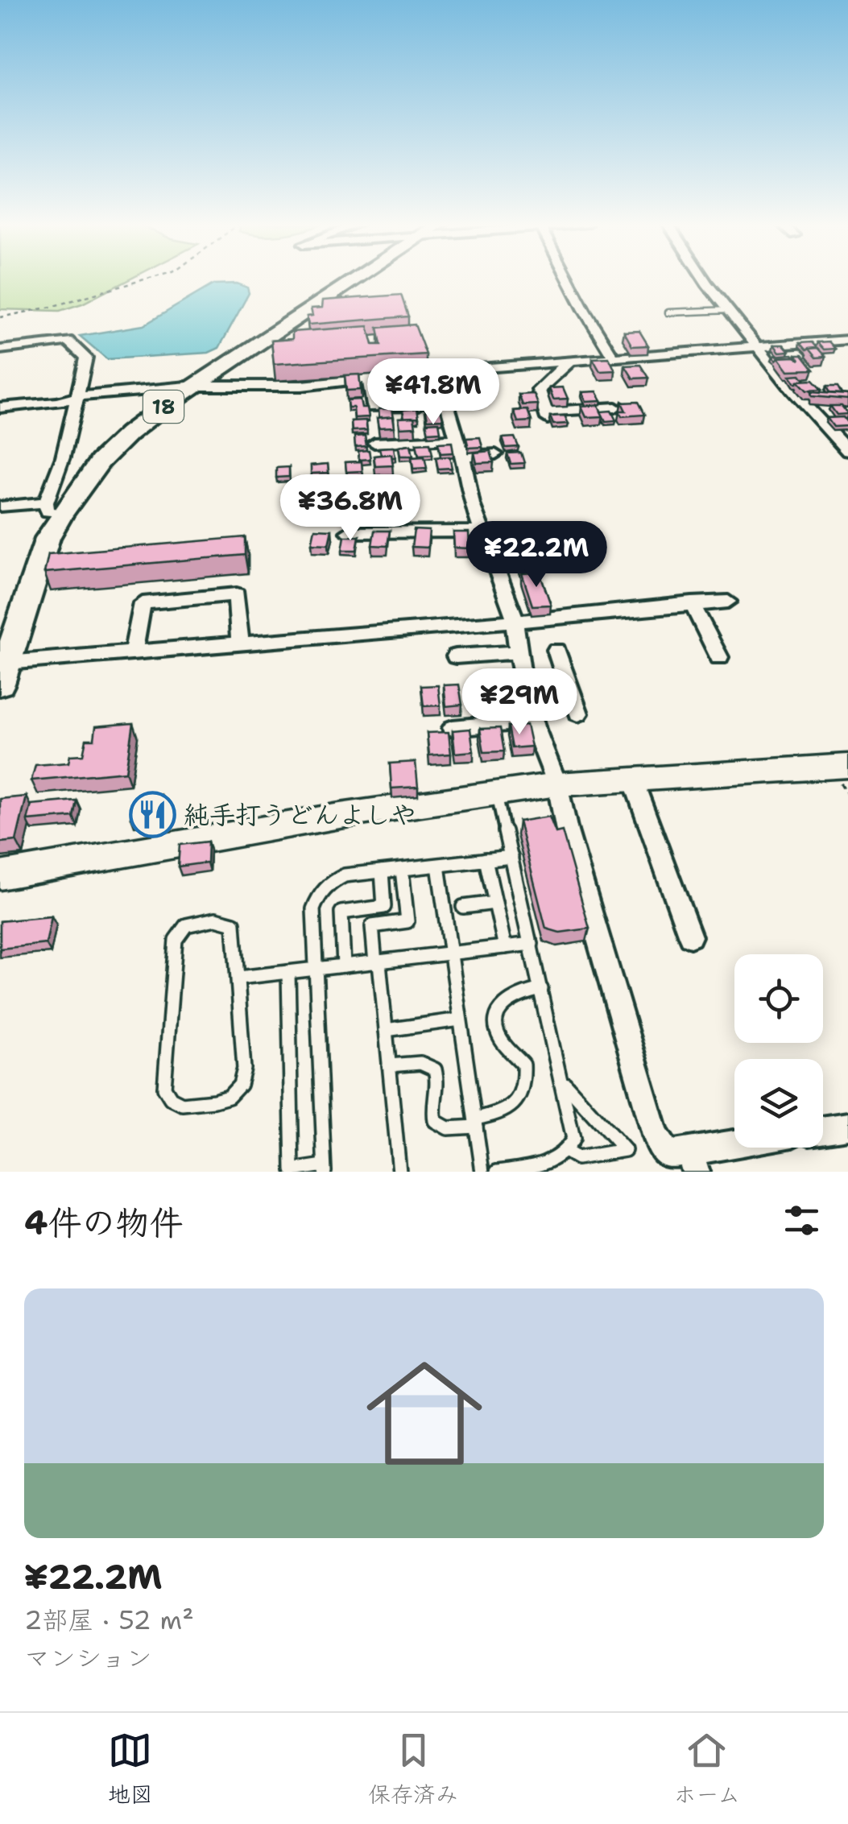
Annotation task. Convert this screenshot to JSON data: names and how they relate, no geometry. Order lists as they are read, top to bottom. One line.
{"streets":{"main road":["18"]},"places":{"restaurant":["純手打うどんよしや"]},"page":{"price":["¥41.8M","¥36.8M","¥22.2M","¥29M"],"heading":"4件の物件","list":[{"name":"¥22.2M","note":"2部屋 · 52 m² · マンション"}],"tabs":["地図","保存済み","ホーム"]}}
